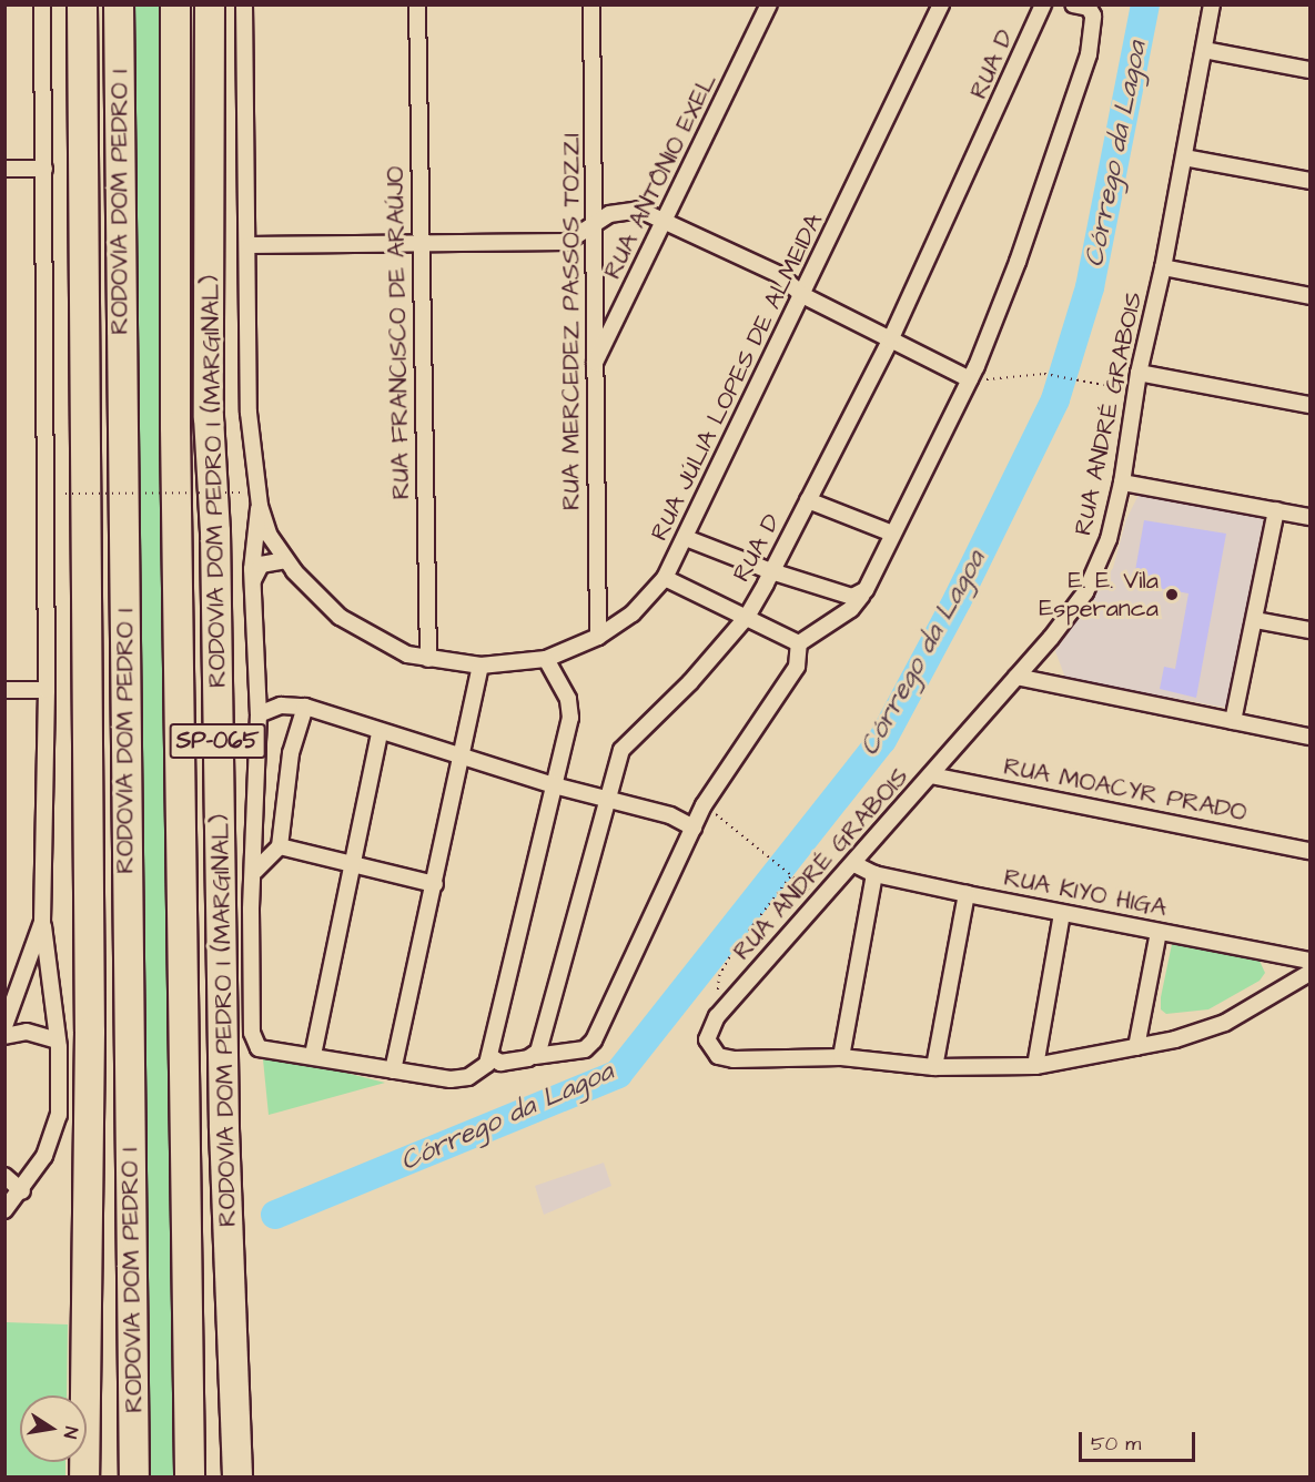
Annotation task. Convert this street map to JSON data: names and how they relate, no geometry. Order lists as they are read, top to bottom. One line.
{"streets":{"highway":["RODOVIA DOM PEDRO I","RODOVIA DOM PEDRO I (MARGINAL)","SP-065"],"street":["RUA D","RUA ANTÔNIO EXEL","RUA MERCEDEZ PASSOS TOZZI","RUA FRANCISCO DE ARAÚJO","RUA JÚLIA LOPES DE ALMEIDA","RUA ANDRÉ GRABOIS","RUA MOACYR PRADO","RUA KIYO HIGA"]},"crossings":[["RUA ANTÔNIO EXEL","RUA MERCEDEZ PASSOS TOZZI"],["RUA MERCEDEZ PASSOS TOZZI","RUA JÚLIA LOPES DE ALMEIDA"],["RUA FRANCISCO DE ARAÚJO","RUA JÚLIA LOPES DE ALMEIDA"],["RUA ANDRÉ GRABOIS","RUA MOACYR PRADO"],["RUA ANDRÉ GRABOIS","RUA KIYO HIGA"]],"water":["Córrego da Lagoa"],"places":["E. E. Vila Esperanca"],"scale_bar":"50 m","north":"right"}
